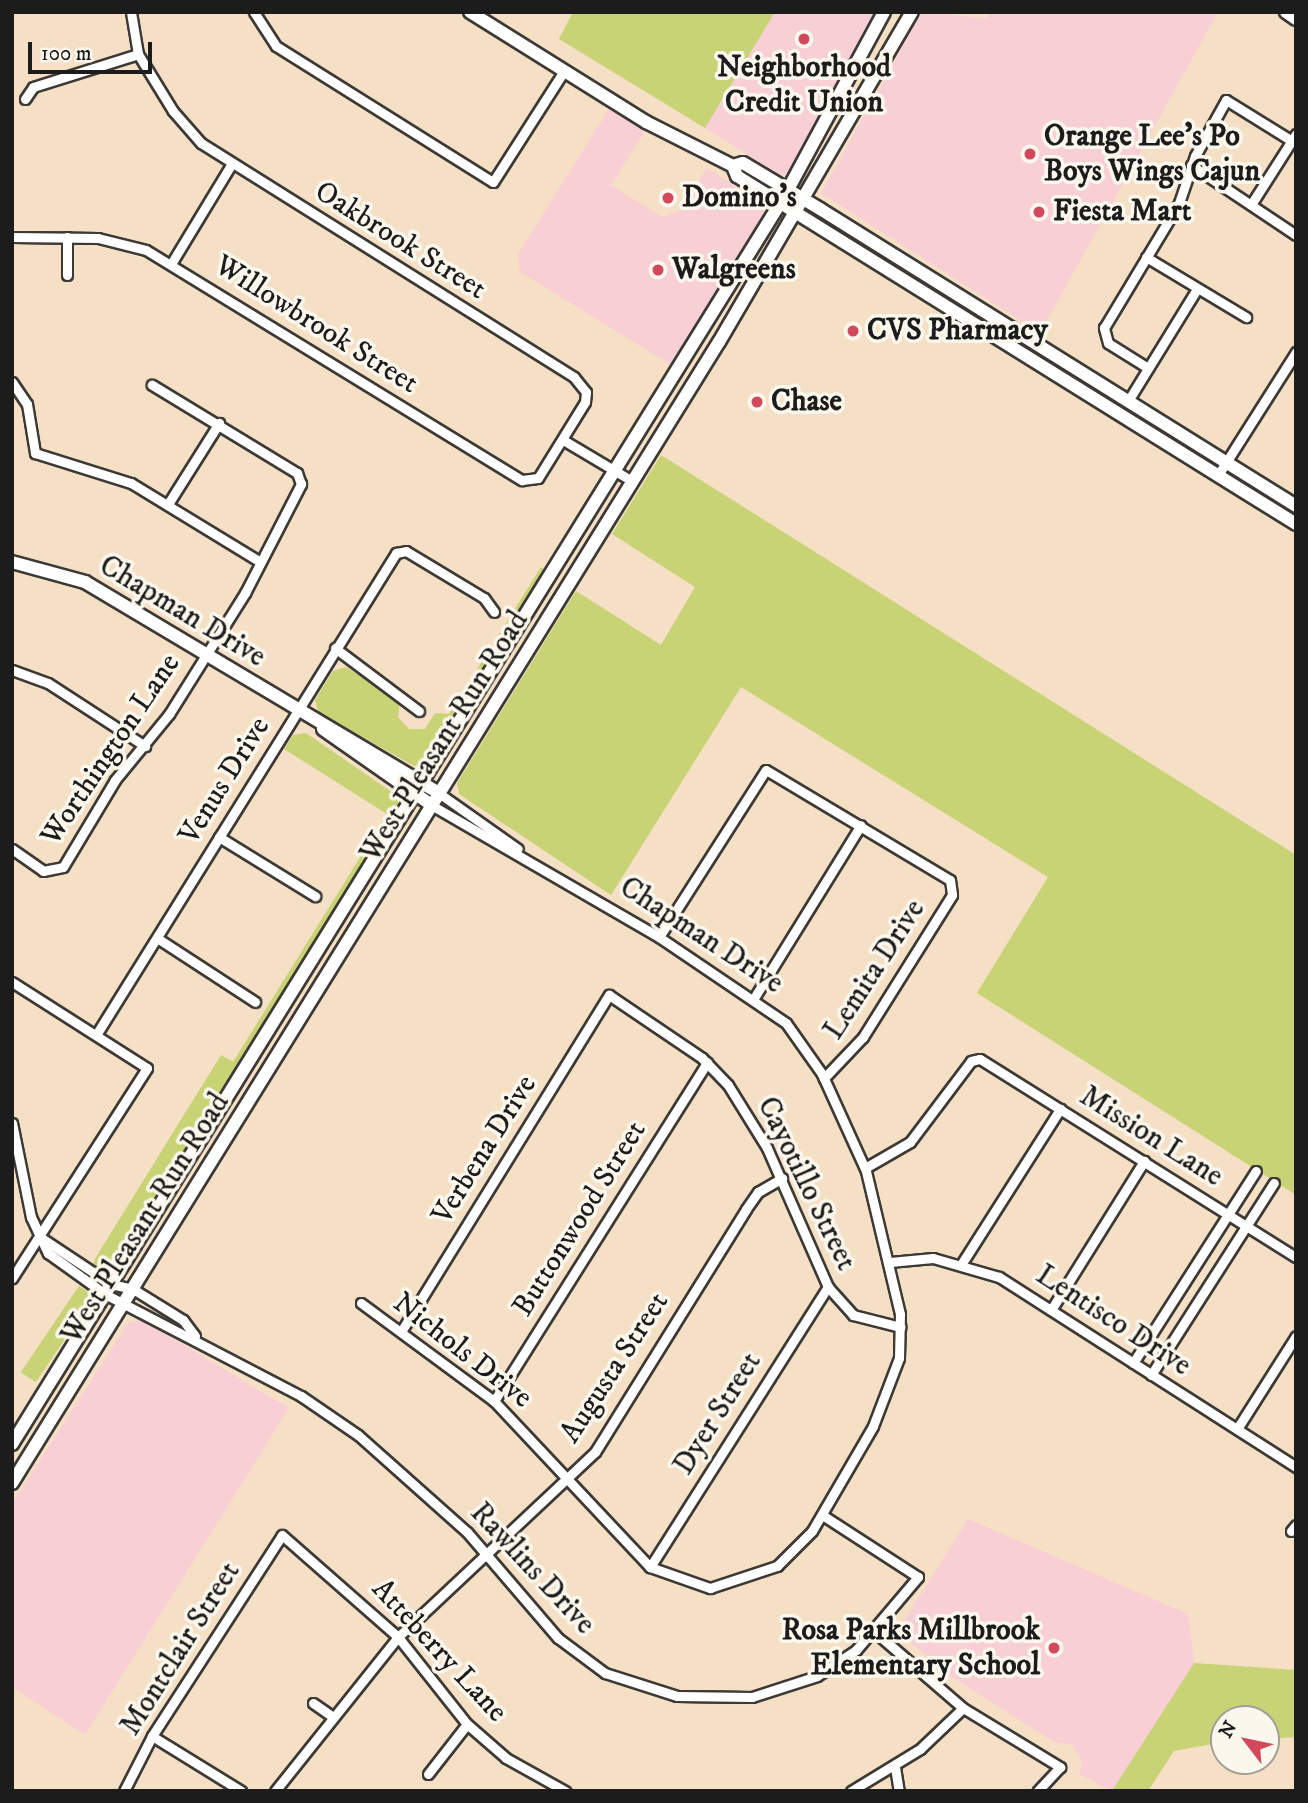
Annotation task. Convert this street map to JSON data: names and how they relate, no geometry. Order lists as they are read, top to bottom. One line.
{"streets":{"main road":["Chapman Drive","West Pleasant Run Road"],"street":["Oakbrook Street","Willowbrook Street","Worthington Lane","Venus Drive","Lemita Drive","Mission Lane","Verbena Drive","Cayotillo Street","Buttonwood Street","Lentisco Drive","Nichols Drive","Augusta Street","Dyer Street","Rawlins Drive","Montclair Street","Atteberry Lane"]},"crossings":[["Oakbrook Street","Willowbrook Street"],["Chapman Drive","West Pleasant Run Road"],["Chapman Drive","Worthington Lane"],["Chapman Drive","Venus Drive"],["Chapman Drive","Lemita Drive"],["Chapman Drive","Mission Lane"],["Chapman Drive","Cayotillo Street"],["Chapman Drive","Lentisco Drive"],["Chapman Drive","Nichols Drive"],["Chapman Drive","Rawlins Drive"],["West Pleasant Run Road","Rawlins Drive"],["Verbena Drive","Cayotillo Street"],["Verbena Drive","Nichols Drive"],["Cayotillo Street","Buttonwood Street"],["Cayotillo Street","Augusta Street"],["Cayotillo Street","Dyer Street"],["Buttonwood Street","Nichols Drive"],["Nichols Drive","Augusta Street"],["Nichols Drive","Dyer Street"],["Nichols Drive","Rawlins Drive"],["Augusta Street","Rawlins Drive"],["Augusta Street","Atteberry Lane"],["Montclair Street","Atteberry Lane"]],"places":["Neighborhood Credit Union","Orange Lee's Po Boys Wings Cajun","Domino's","Fiesta Mart","Walgreens","CVS Pharmacy","Chase","Rosa Parks Millbrook Elementary School"],"scale_bar":"100 m","north":"top left"}
